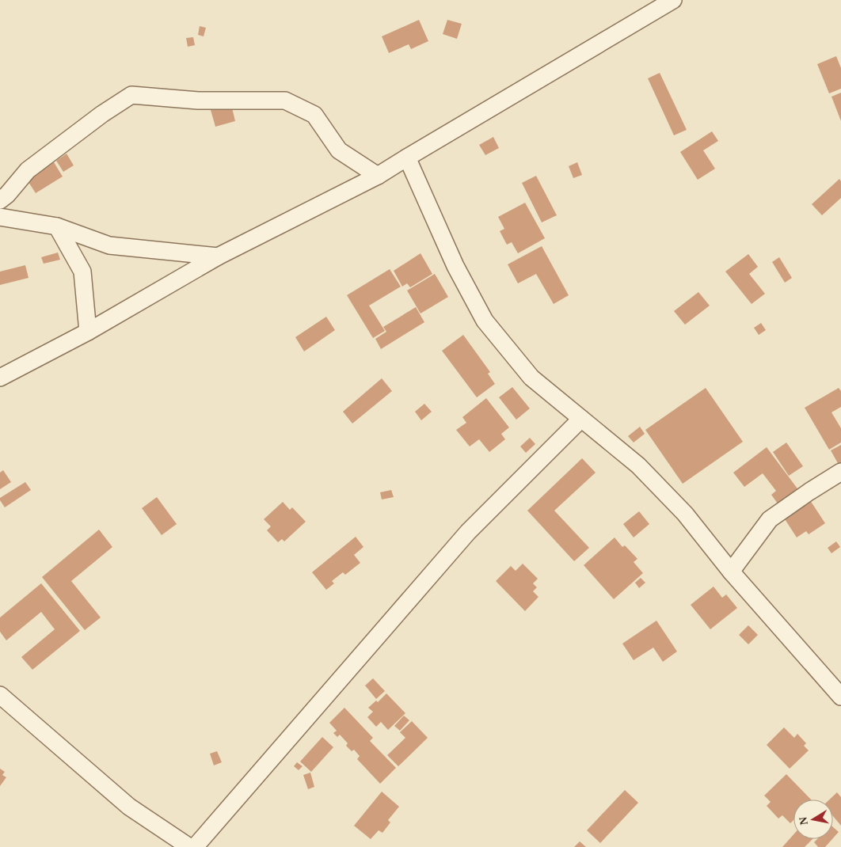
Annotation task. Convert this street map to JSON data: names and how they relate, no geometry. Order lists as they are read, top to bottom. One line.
{"north":"left"}
